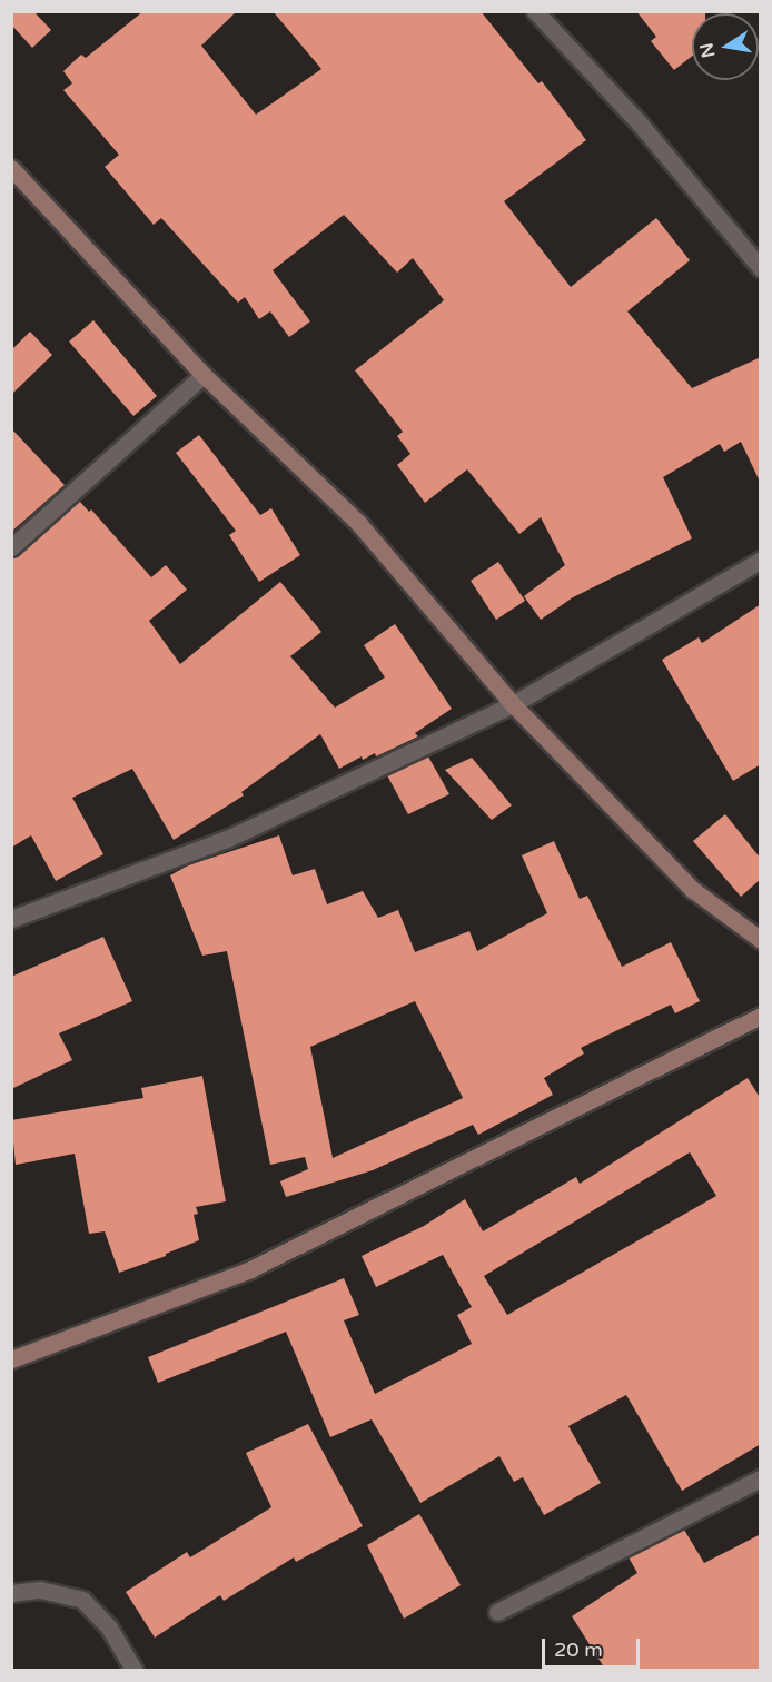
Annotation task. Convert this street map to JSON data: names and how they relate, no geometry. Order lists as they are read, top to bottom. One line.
{"scale_bar":"20 m","north":"left"}
